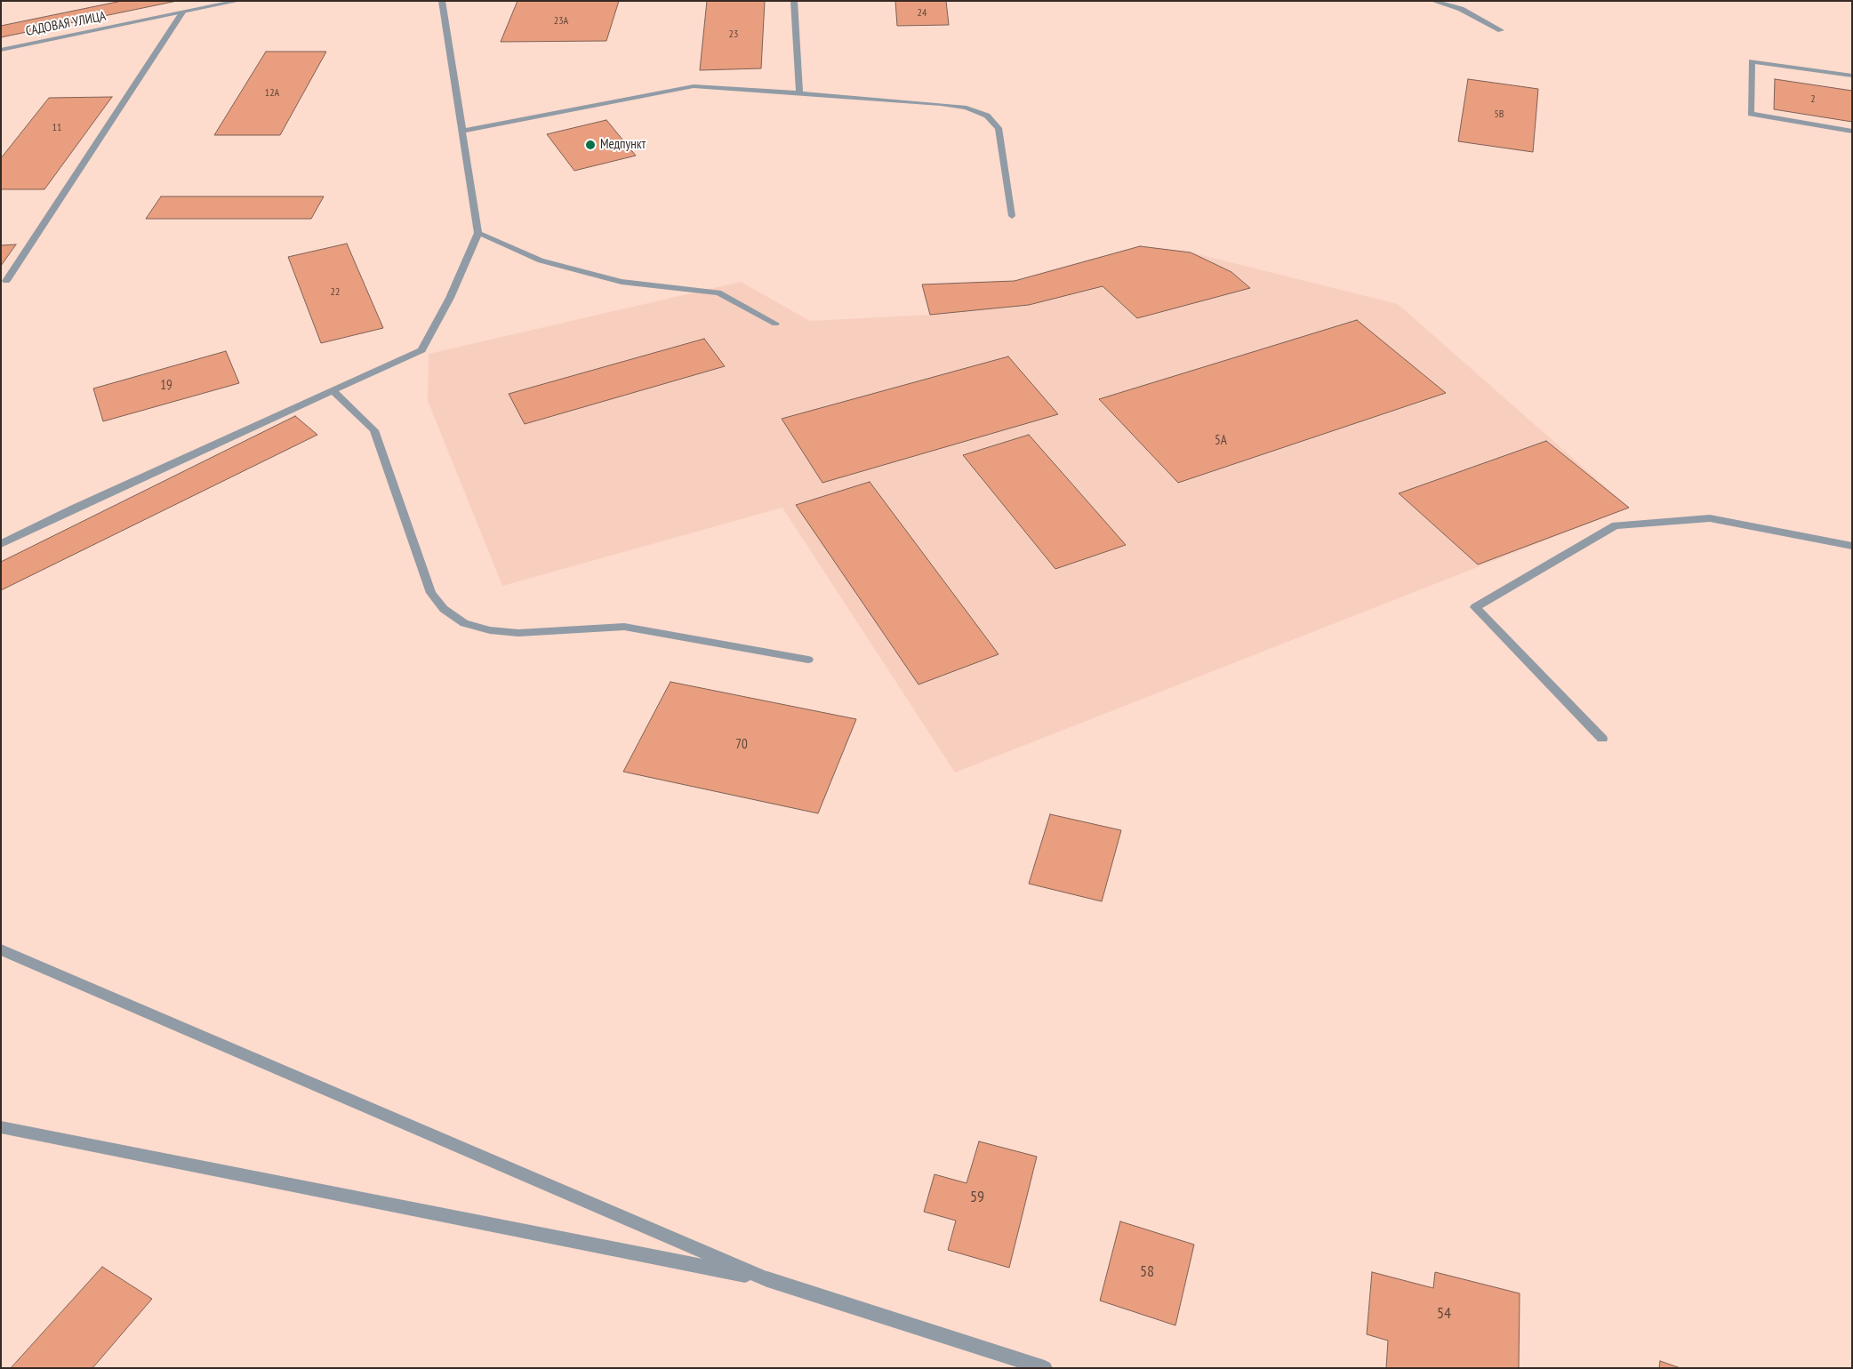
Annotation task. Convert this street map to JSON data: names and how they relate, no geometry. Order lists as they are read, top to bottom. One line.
{"streets":{"street":["САДОВАЯ УЛИЦА"]},"places":["Медпункт"],"house_numbers":["24","23А","23","12А","2","5В","11","22","19","5А","70","59","58","54"]}
